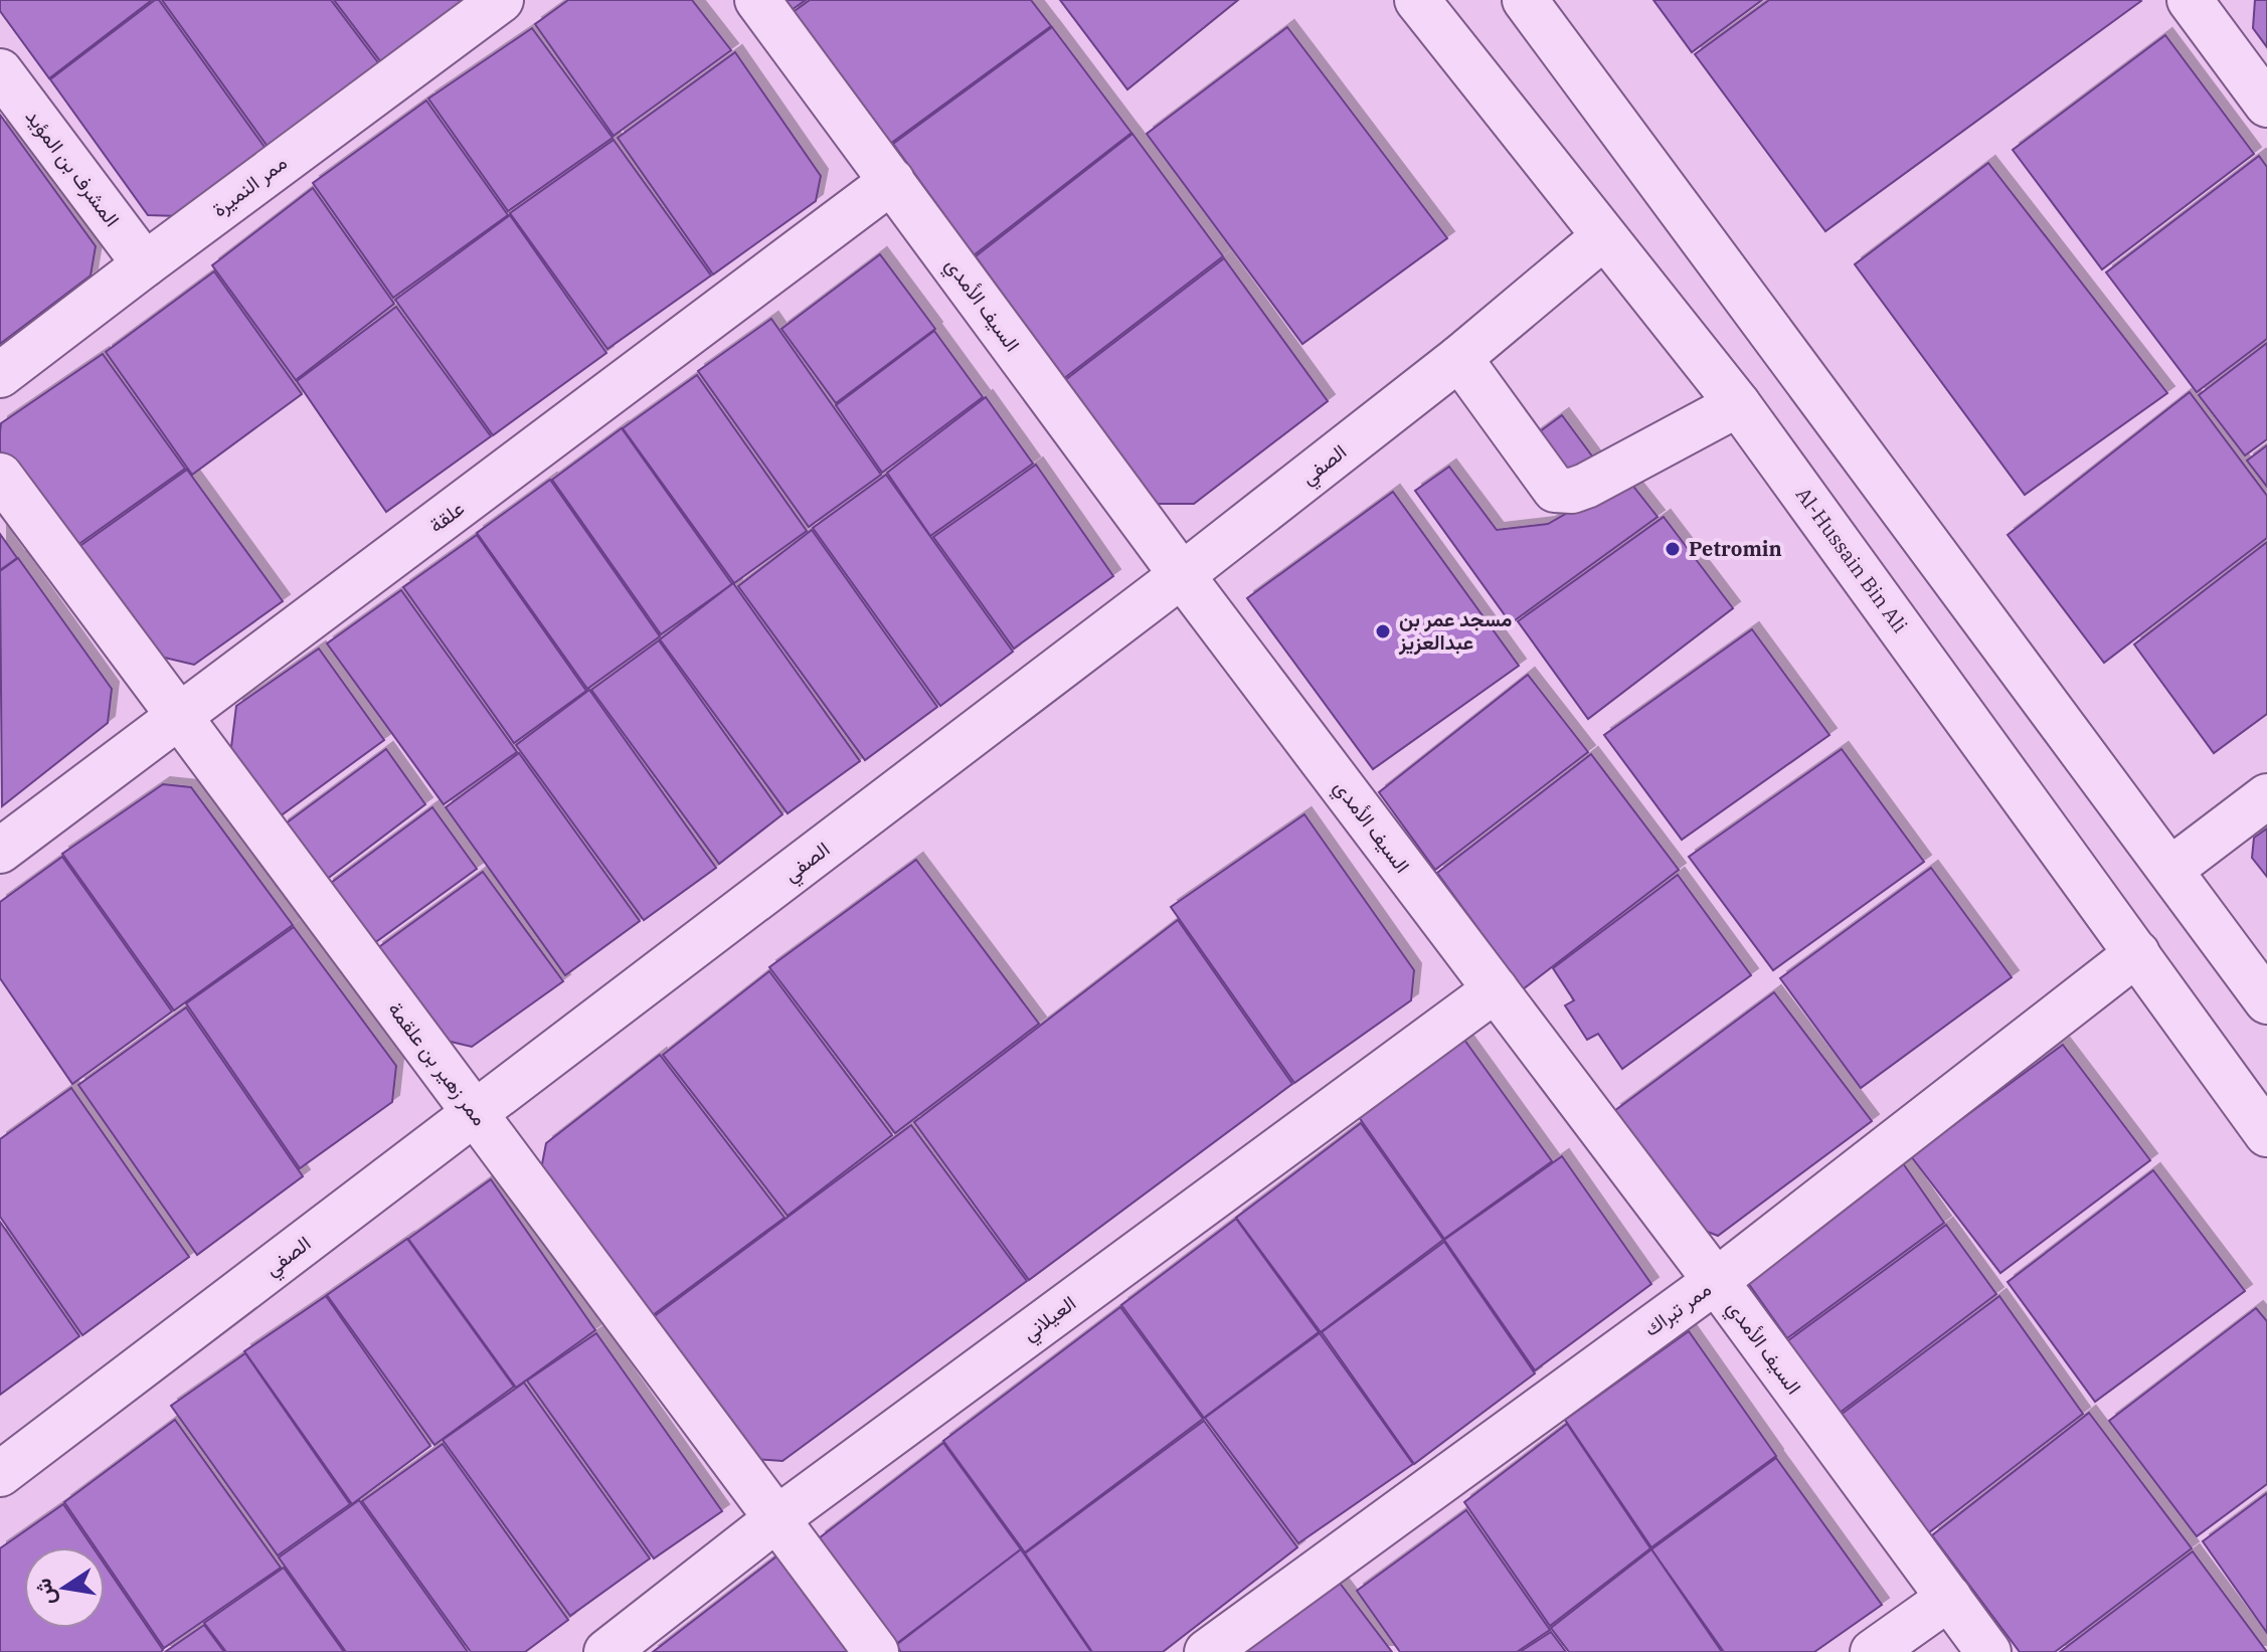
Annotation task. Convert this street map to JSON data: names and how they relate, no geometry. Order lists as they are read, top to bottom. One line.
{"streets":{"street":["المشرف بن المؤيد","ممر النميرة","السيف الأمدي","الصفي","علقة","Al-Hussain Bin Ali","ممر زهير بن علقمة","ممر تبراك","العيلاني"]},"crossings":[["المشرف بن المؤيد","ممر النميرة"],["السيف الأمدي","الصفي"],["السيف الأمدي","علقة"],["السيف الأمدي","ممر تبراك"],["السيف الأمدي","العيلاني"],["الصفي","Al-Hussain Bin Ali"],["الصفي","ممر زهير بن علقمة"],["علقة","ممر زهير بن علقمة"],["Al-Hussain Bin Ali","ممر تبراك"],["ممر زهير بن علقمة","العيلاني"]],"places":["Petromin","مسجد عمر بن عبدالعزيز"],"north":"left"}
